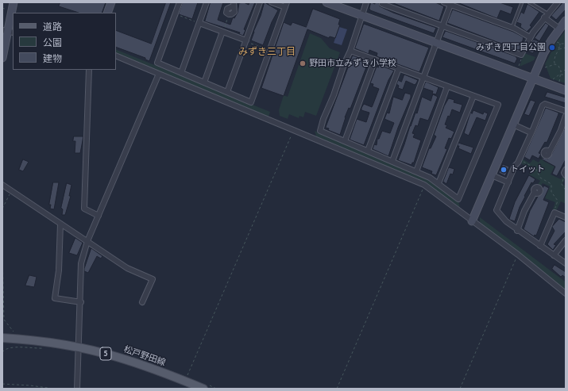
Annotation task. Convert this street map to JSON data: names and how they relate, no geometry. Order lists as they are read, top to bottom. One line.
{"streets":{"main road":["5","松戸野田線"]},"districts":["みずき三丁目"],"places":["みずき四丁目公園","野田市立みずき小学校","トイット"],"legend":["道路","公園","建物"]}
